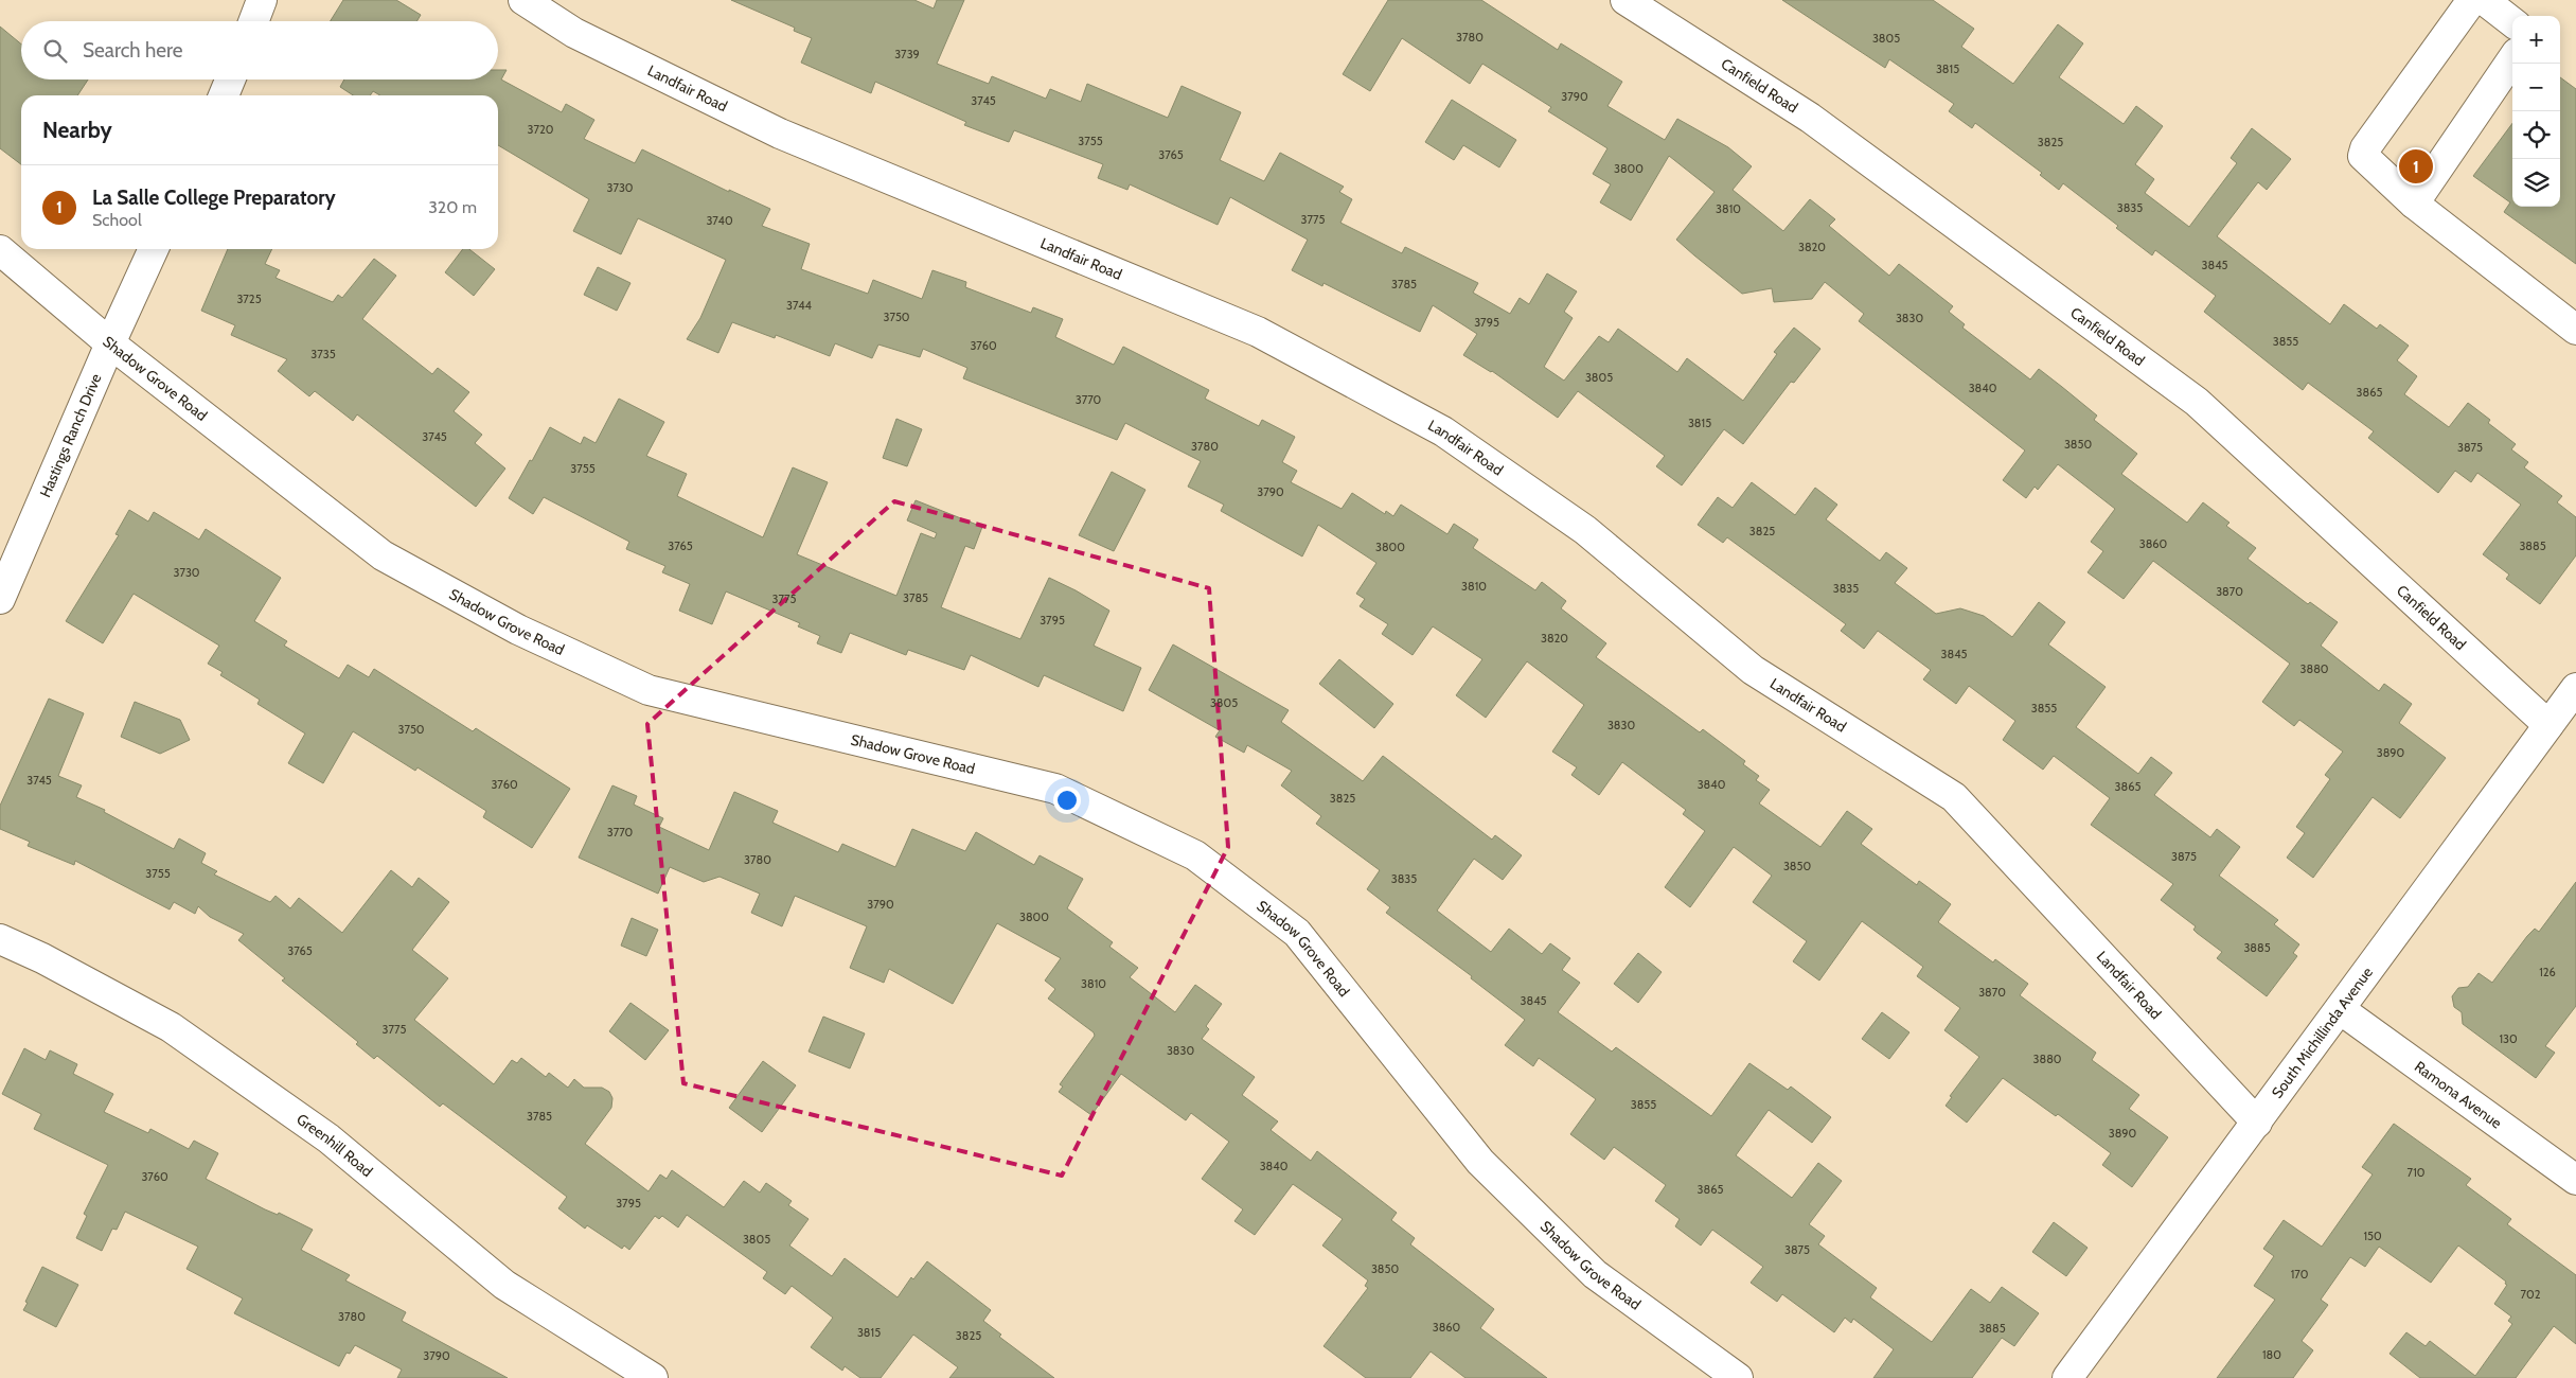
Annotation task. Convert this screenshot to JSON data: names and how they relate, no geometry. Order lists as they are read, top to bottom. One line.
{"streets":{"street":["Canfield Road","Landfair Road","Shadow Grove Road","Hastings Ranch Drive","South Michillinda Avenue","Ramona Avenue","Greenhill Road"]},"crossings":[["Canfield Road","South Michillinda Avenue"],["Landfair Road","South Michillinda Avenue"],["Shadow Grove Road","Hastings Ranch Drive"],["South Michillinda Avenue","Ramona Avenue"]],"house_numbers":["3780","3805","3739","3815","3790","3745","3720","3755","3825","3765","3800","3730","3835","3810","3775","3740","3820","3845","3785","3725","3744","3750","3830","3795","3855","3760","3735","3805","3840","3865","3770","3815","3745","3850","3780","3875","3755","3790","3825","3860","3765","3885","3800","3730","3810","3835","3870","3785","3775","3795","3820","3845","3880","3805","3855","3830","3750","3890","3745","3760","3840","3865","3825","3770","3875","3780","3850","3755","3835","3790","3800","3885","3765","126","3810","3870","3845","3775","130","3830","3880","3855","3785","3890","3840","710","3760","3865","3795","150","3805","3875","3850","170","702","3780","3860","3885","3815","3825","180","3790"],"page":{"map_buttons":["+","−"],"search":"Search here","heading":"Nearby","pins":"1","list":[{"mark":"1","name":"La Salle College Preparatory","note":"School","value":"320 m"}]}}
